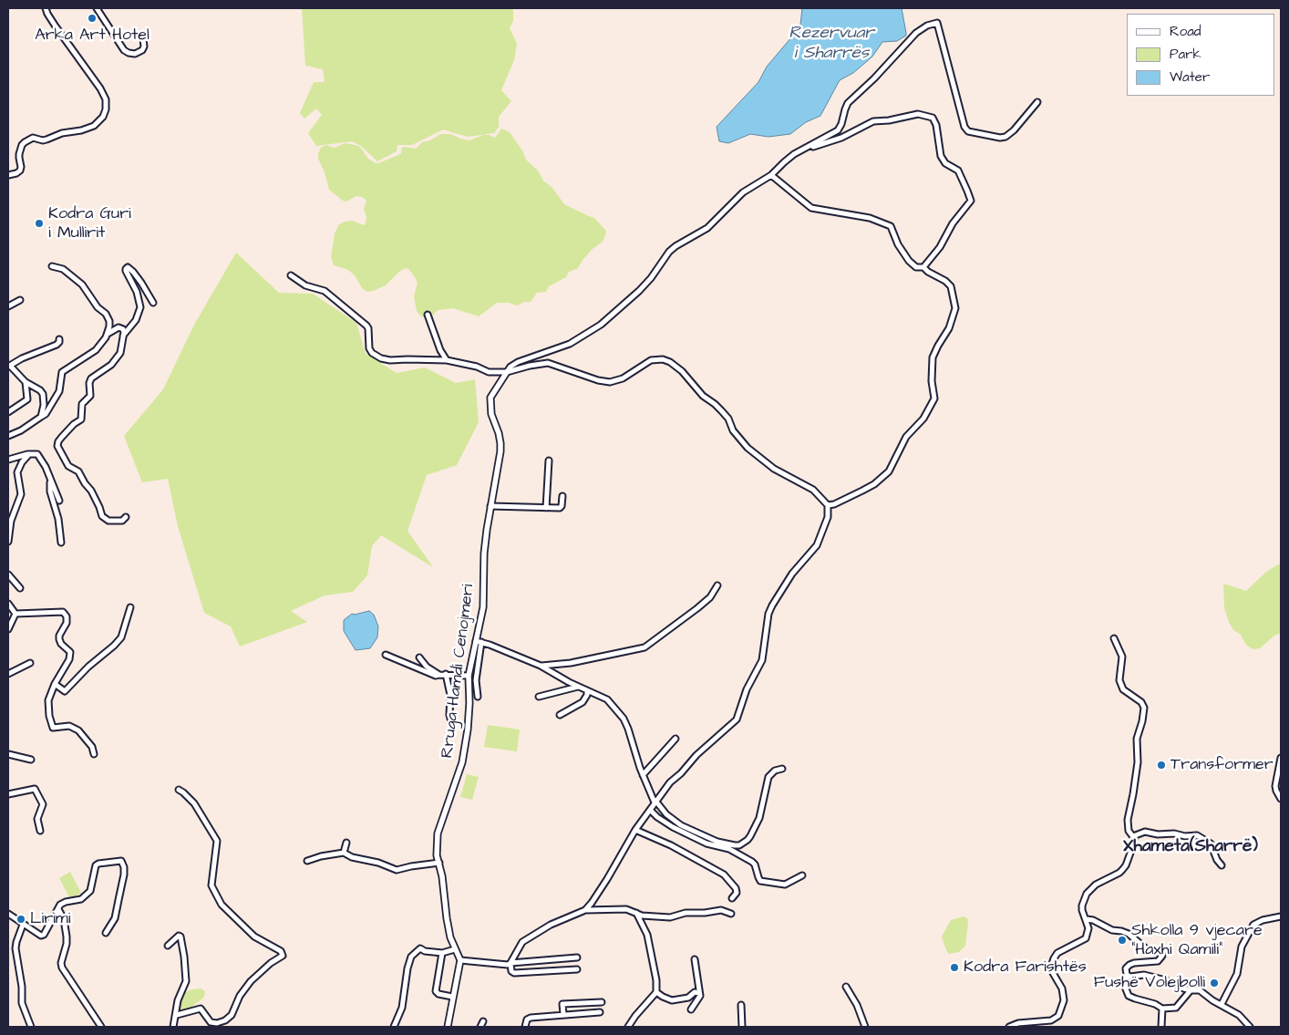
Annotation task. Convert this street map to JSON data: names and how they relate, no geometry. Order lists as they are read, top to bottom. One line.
{"streets":{"street":["Rruga Hamdi Cenojmeri"]},"districts":["Xhameta(Sharrë)"],"water":["Rezervuar i Sharrës"],"places":["Arka Art Hotel","Kodra Guri i Mullirit","Transformer","Lirimi","Shkolla 9 vjecare \"Haxhi Qamili\"","Kodra Farishtës","Fushë Volejbolli"],"legend":["Road","Park","Water"]}
